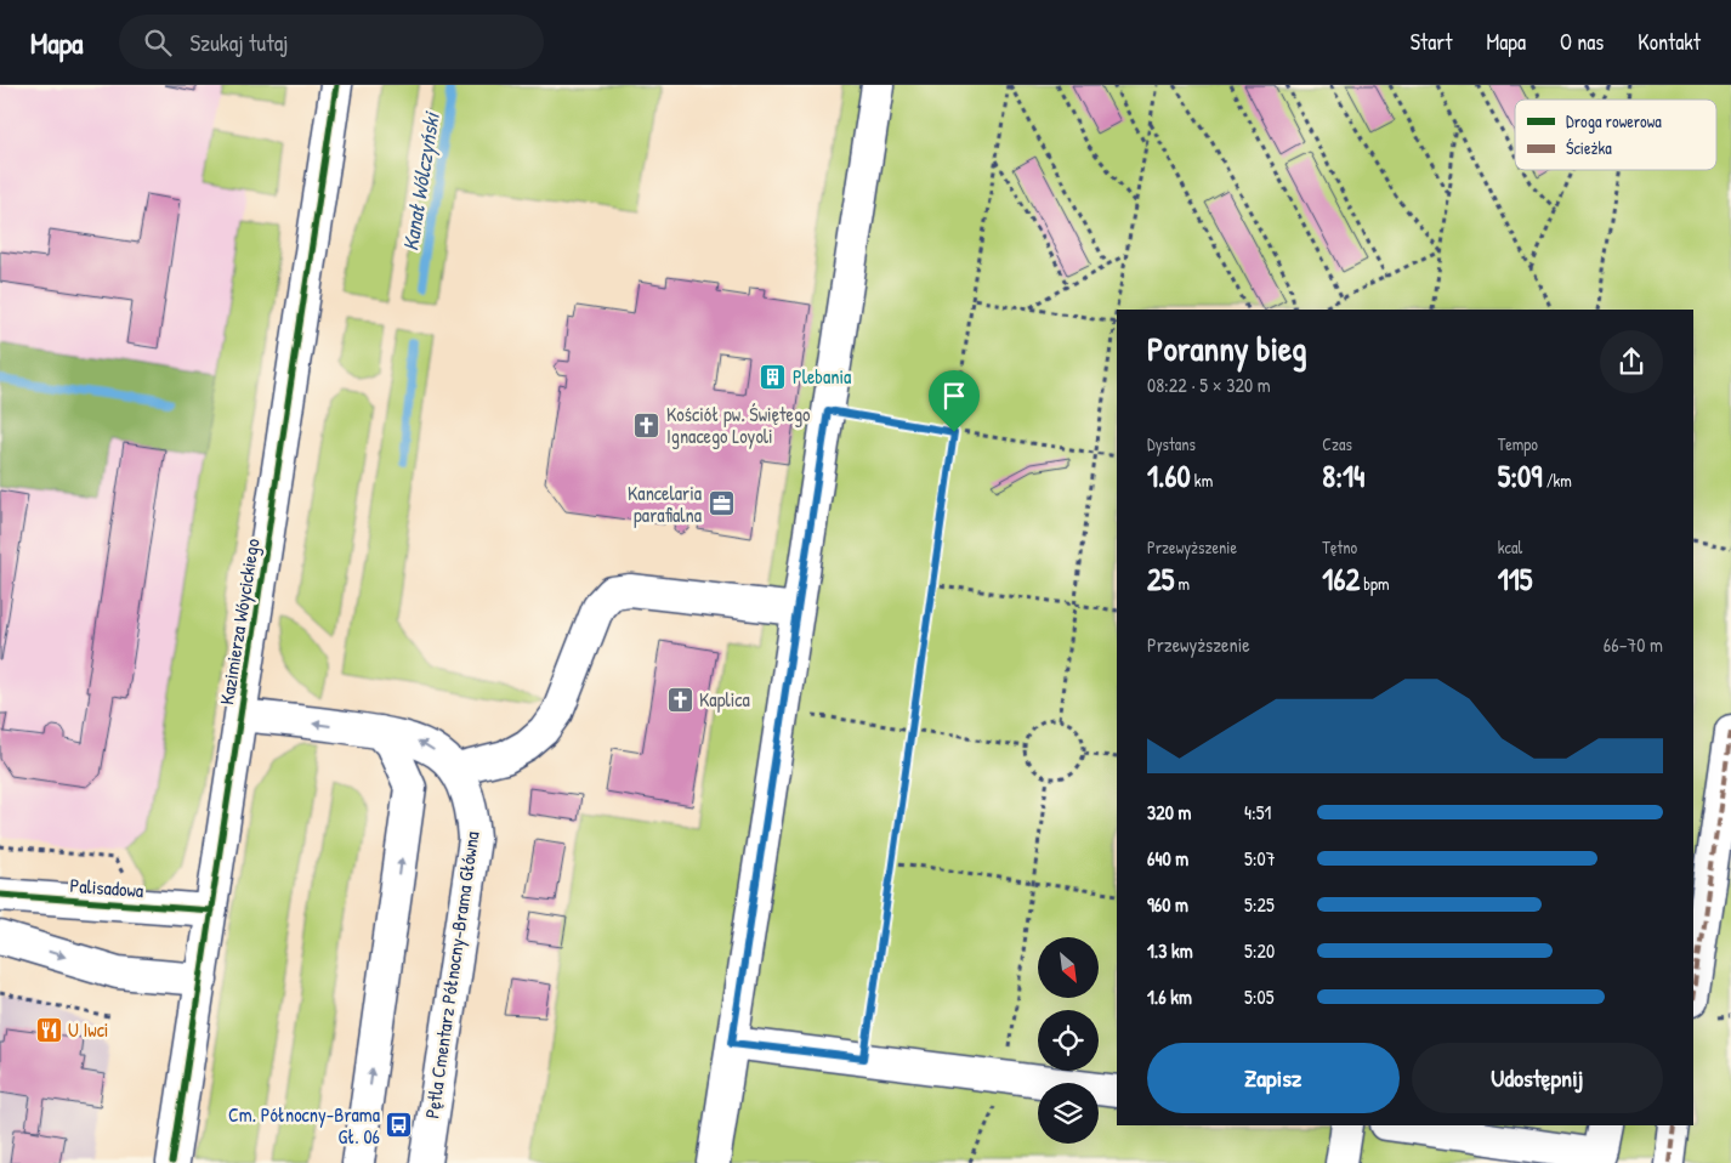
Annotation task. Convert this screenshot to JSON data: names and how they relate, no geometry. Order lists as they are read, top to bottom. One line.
{"streets":{"street":["Kazimierza Wóycickiego","Palisadowa","Pętla Cmentarz Północny-Brama Główna"]},"crossings":[["Kazimierza Wóycickiego","Palisadowa"],["Kazimierza Wóycickiego","Pętla Cmentarz Północny-Brama Główna"]],"one_way":["Pętla Cmentarz Północny-Brama Główna"],"water":["Kanał Wólczyński"],"places":{"building":["Plebania"],"church":["Kościół pw. Świętego Ignacego Loyoli","Kaplica"],"office":["Kancelaria parafialna"],"restaurant":["U Iwci"],"bus stop":["Cm. Północny-Brama Gł. 06"]},"legend":["Droga rowerowa","Ścieżka"],"north":"bottom right","page":{"header":"Mapa","search":"Szukaj tutaj","nav":["Start","Mapa","O nas","Kontakt"],"heading":["Poranny bieg","08:22 · 5 × 320 m"],"stats":[["Dystans","1.60 km"],["Czas","8:14"],["Tempo","5:09 /km"],["Przewyższenie","25 m"],["Tętno","162 bpm"],["kcal","115"]],"chart":["Przewyższenie","66–70 m"],"list":[{"name":"320 m","note":"4:51"},{"name":"640 m","note":"5:07"},{"name":"960 m","note":"5:25"},{"name":"1.3 km","note":"5:20"},{"name":"1.6 km","note":"5:05"}],"buttons":["Zapisz","Udostępnij"]}}
